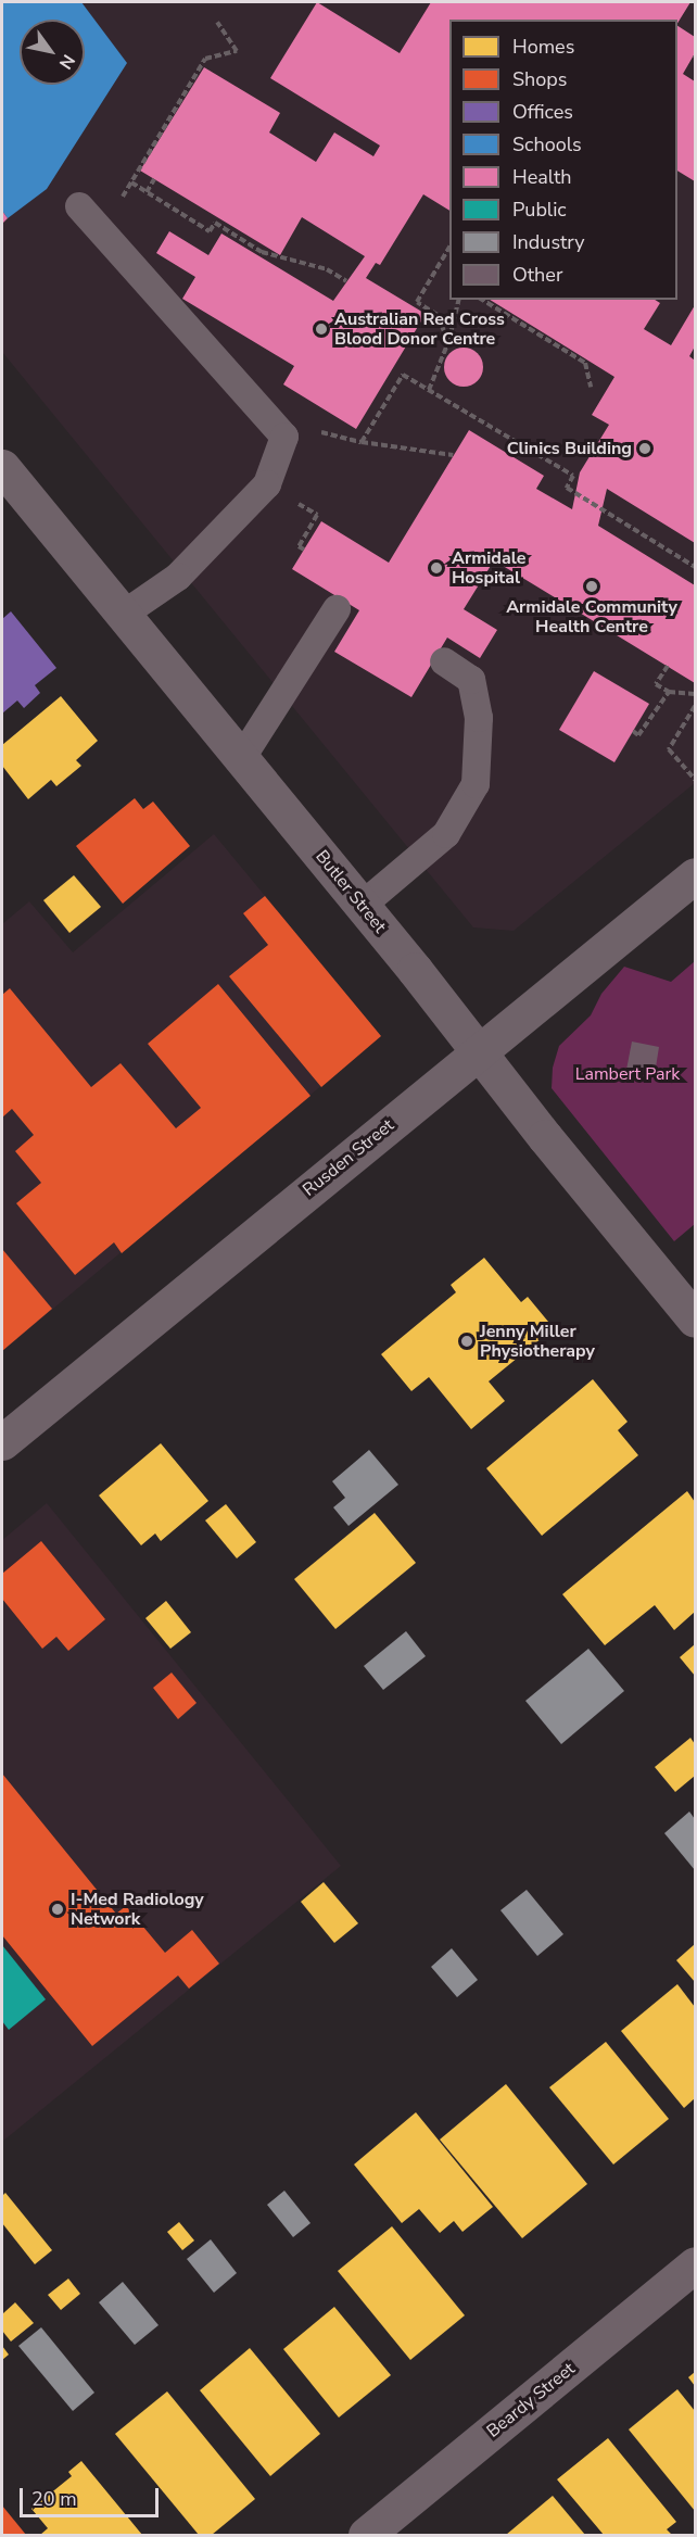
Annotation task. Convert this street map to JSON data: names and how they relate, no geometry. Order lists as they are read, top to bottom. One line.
{"streets":{"street":["Butler Street","Rusden Street","Beardy Street"]},"crossings":[["Butler Street","Rusden Street"]],"parks":["Lambert Park"],"places":["Australian Red Cross Blood Donor Centre","Clinics Building","Armidale Hospital","Armidale Community Health Centre","Jenny Miller Physiotherapy","I-Med Radiology Network"],"legend":["Homes","Shops","Offices","Schools","Health","Public","Industry","Other"],"scale_bar":"20 m","north":"bottom right"}
